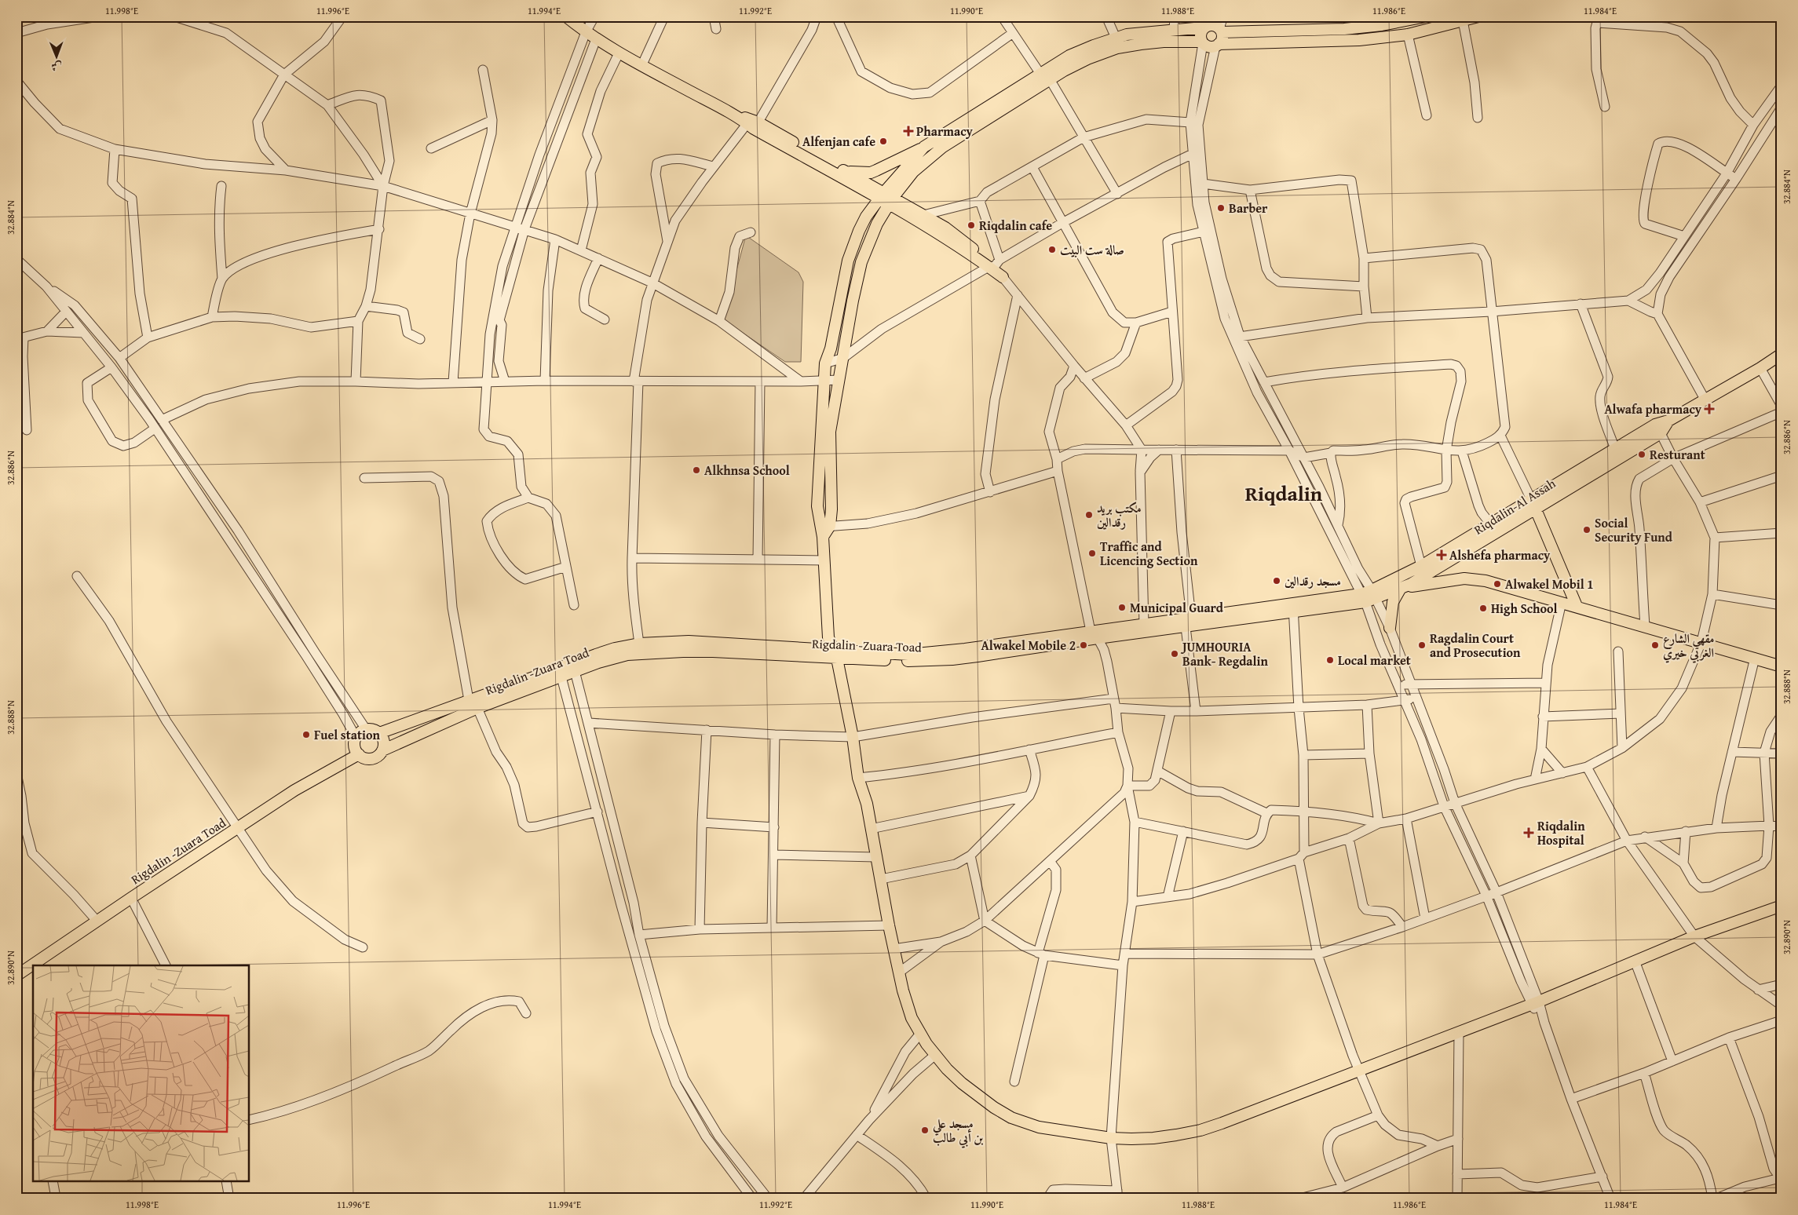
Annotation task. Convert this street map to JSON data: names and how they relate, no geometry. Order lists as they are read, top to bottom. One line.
{"streets":{"main road":["Riqdalin-Al Assah","Rigdalin -Zuara Toad"]},"crossings":[["Riqdalin-Al Assah","Rigdalin -Zuara Toad"]],"districts":["Riqdalin"],"places":{"health":["Pharmacy","Alwafa pharmacy","Alshefa pharmacy","Riqdalin Hospital"],"other":["Alfenjan cafe","Barber","Riqdalin cafe","صالة ست البيت","Resturant","Alkhnsa School","مكتب بريد رقدالين","Social Security Fund","Traffic and Licencing Section","مسجد رقدالين","Alwakel Mobil 1","Municipal Guard","High School","Alwakel Mobile 2","Ragdalin Court and Prosecution","مقهي الشارع الغربي خيري","JUMHOURIA Bank- Regdalin","Local market","Fuel station","مسجد علي بن أبي طالب"]},"north":"bottom","coordinates":["11.998°E","11.996°E","11.994°E","11.992°E","11.990°E","11.988°E","11.986°E","11.984°E","32.884°N","32.886°N","32.888°N","32.890°N"]}
